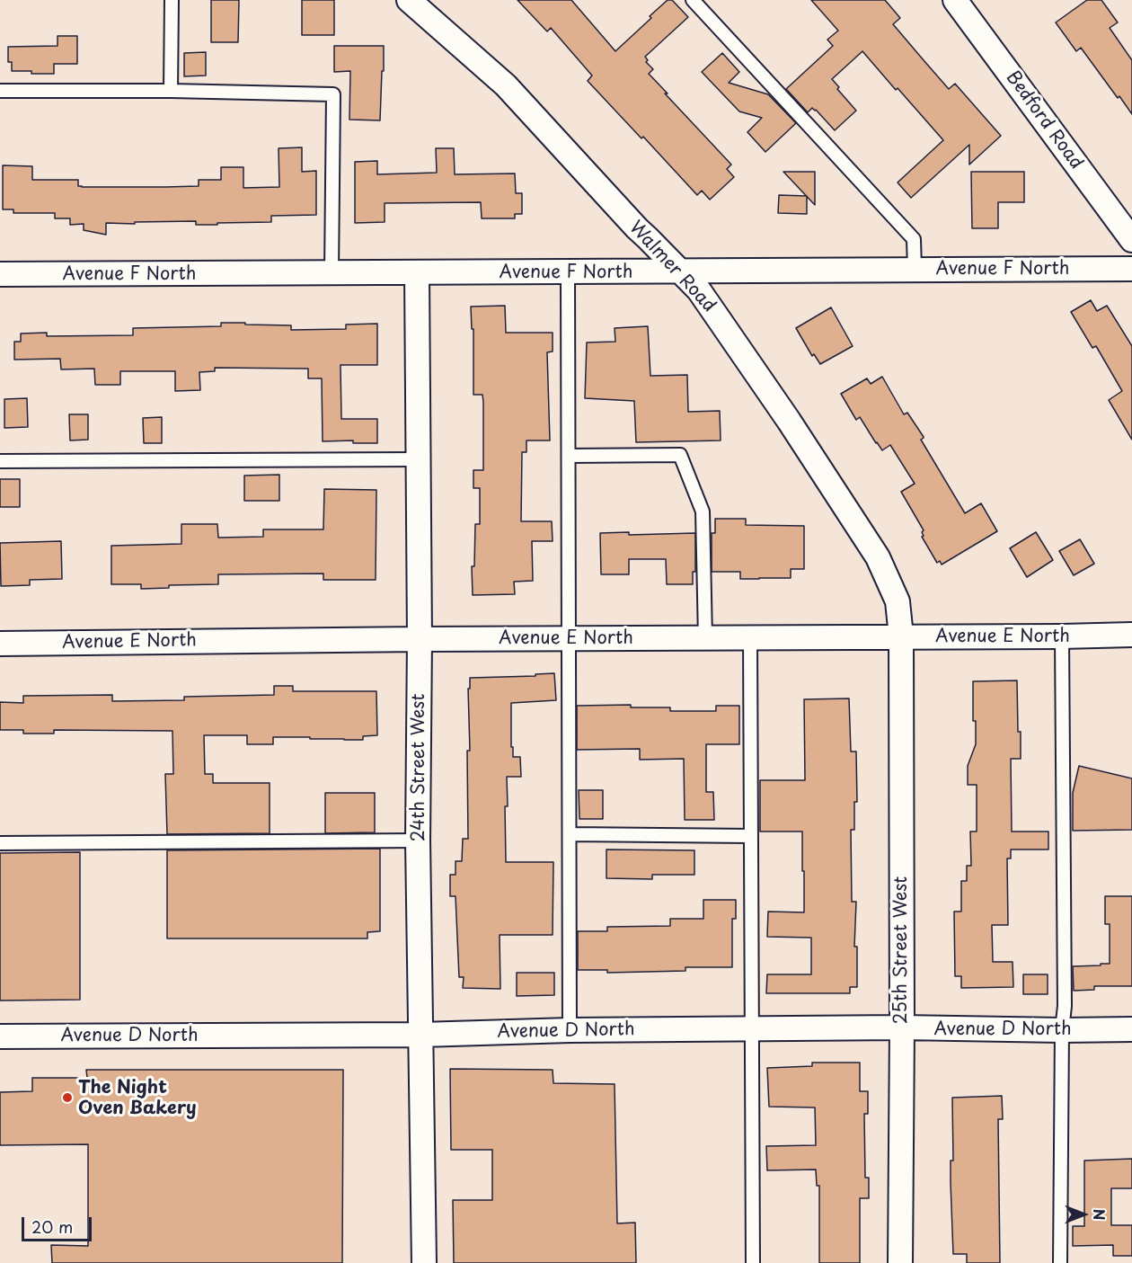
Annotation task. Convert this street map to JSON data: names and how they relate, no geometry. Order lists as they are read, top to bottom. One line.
{"streets":{"street":["Bedford Road","Walmer Road","Avenue F North","Avenue E North","24th Street West","25th Street West","Avenue D North"]},"crossings":[["Walmer Road","Avenue F North"],["Walmer Road","Avenue E North"],["Walmer Road","25th Street West"],["Avenue F North","24th Street West"],["Avenue E North","24th Street West"],["Avenue E North","25th Street West"],["24th Street West","Avenue D North"],["25th Street West","Avenue D North"]],"places":["The Night Oven Bakery"],"scale_bar":"20 m","north":"right"}
